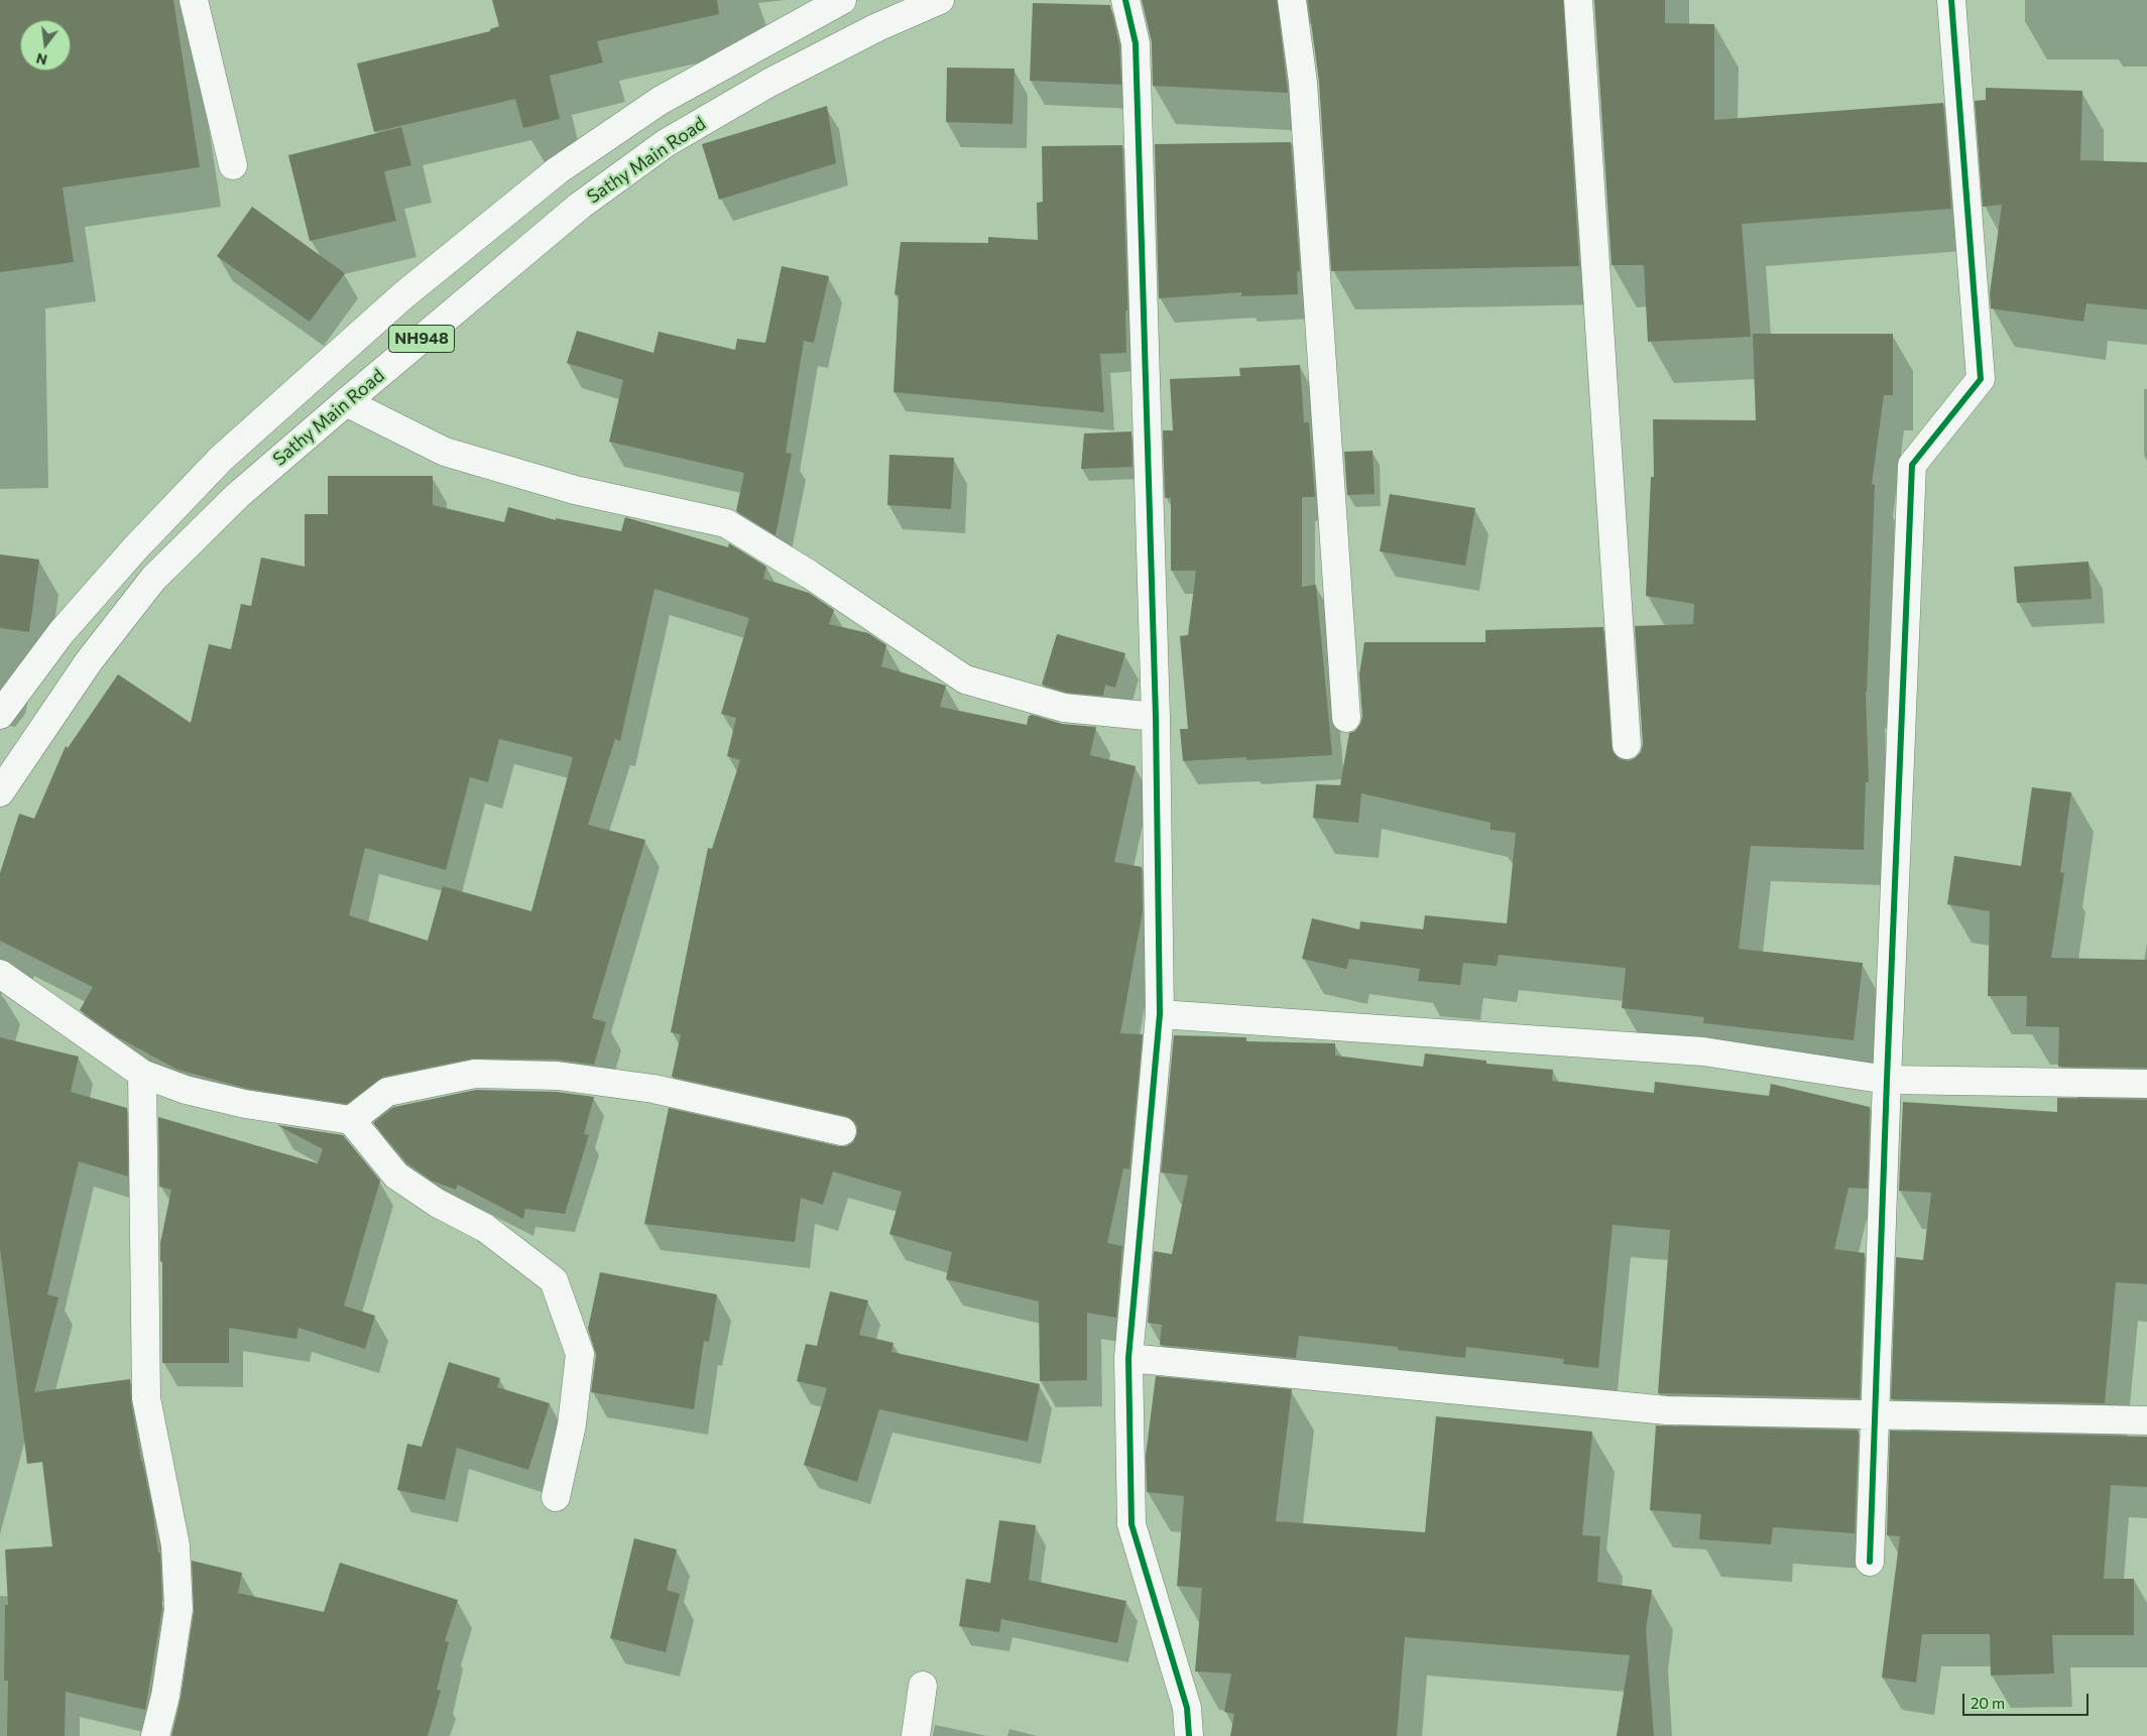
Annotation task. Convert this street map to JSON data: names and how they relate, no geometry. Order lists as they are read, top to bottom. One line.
{"streets":{"main road":["Sathy Main Road","NH948"]},"scale_bar":"20 m","north":"bottom"}
